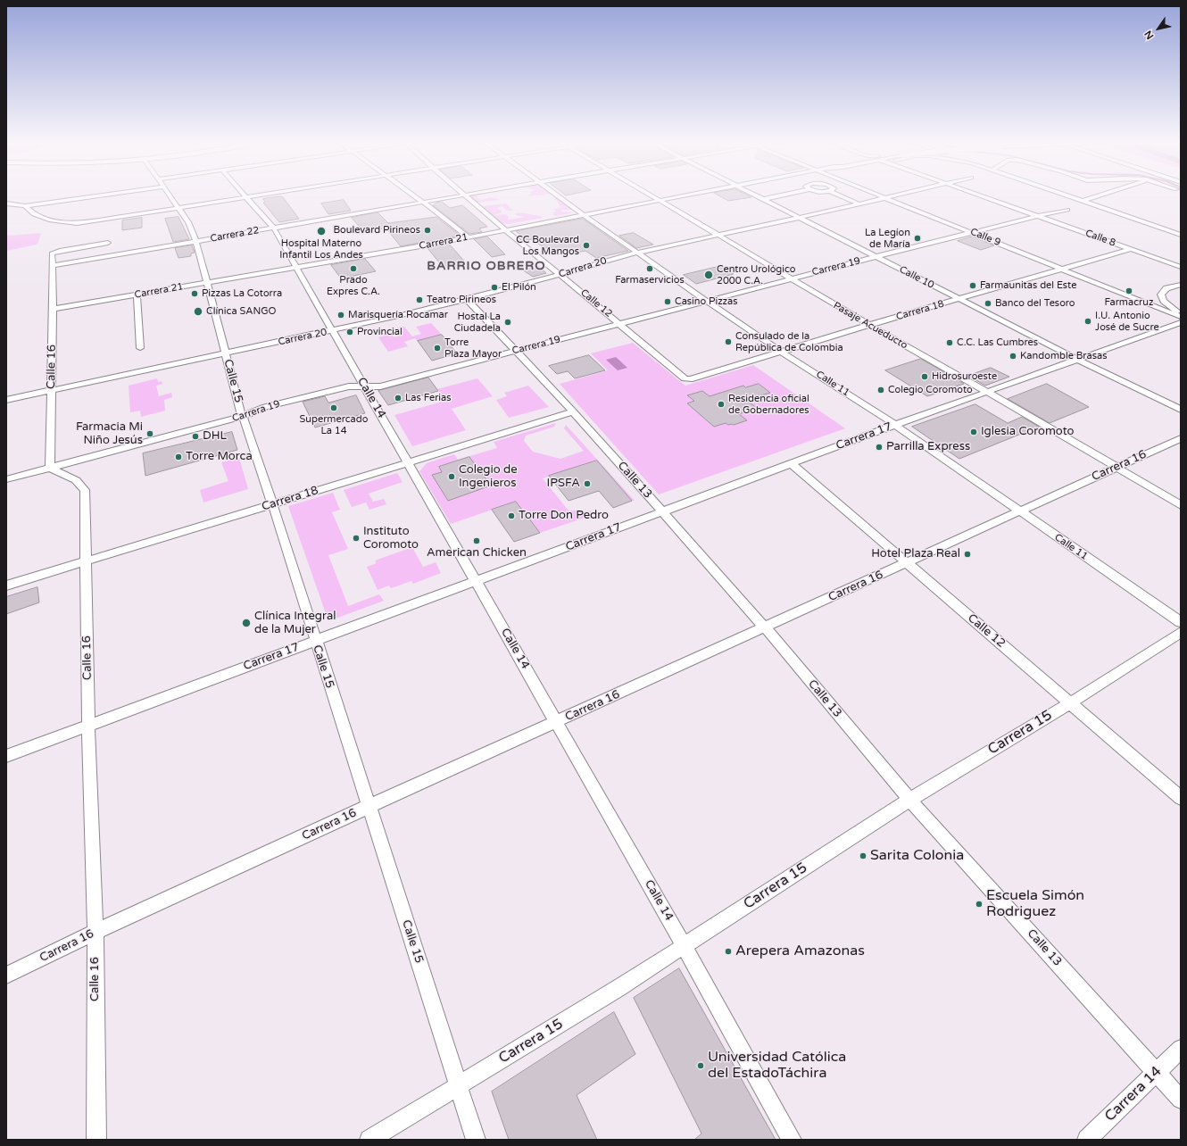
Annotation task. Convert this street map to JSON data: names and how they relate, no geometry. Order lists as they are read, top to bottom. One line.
{"streets":{"street":["Carrera 22","Calle 9","Calle 8","Carrera 21","Carrera 19","Carrera 20","Calle 10","Calle 12","Carrera 18","Pasaje Acueducto","Calle 16","Calle 15","Calle 11","Calle 14","Carrera 17","Carrera 16","Calle 13","Carrera 15","Carrera 14"]},"crossings":[["Carrera 22","Calle 16"],["Carrera 22","Calle 15"],["Carrera 22","Calle 14"],["Calle 9","Carrera 19"],["Calle 9","Carrera 20"],["Calle 9","Carrera 18"],["Calle 8","Carrera 19"],["Calle 8","Carrera 18"],["Carrera 21","Calle 12"],["Carrera 21","Pasaje Acueducto"],["Carrera 21","Calle 16"],["Carrera 21","Calle 15"],["Carrera 21","Calle 11"],["Carrera 21","Calle 14"],["Carrera 19","Calle 10"],["Carrera 19","Calle 12"],["Carrera 19","Pasaje Acueducto"],["Carrera 19","Calle 16"],["Carrera 19","Calle 15"],["Carrera 19","Calle 11"],["Carrera 19","Calle 14"],["Carrera 19","Calle 13"],["Carrera 20","Calle 10"],["Carrera 20","Calle 12"],["Carrera 20","Pasaje Acueducto"],["Carrera 20","Calle 16"],["Carrera 20","Calle 15"],["Carrera 20","Calle 11"],["Carrera 20","Calle 14"],["Carrera 20","Calle 13"],["Calle 10","Carrera 18"],["Calle 10","Carrera 17"],["Calle 12","Carrera 18"],["Calle 12","Carrera 17"],["Calle 12","Carrera 16"],["Calle 12","Carrera 15"],["Carrera 18","Pasaje Acueducto"],["Carrera 18","Calle 16"],["Carrera 18","Calle 15"],["Carrera 18","Calle 11"],["Carrera 18","Calle 14"],["Carrera 18","Calle 13"],["Pasaje Acueducto","Carrera 17"],["Pasaje Acueducto","Carrera 16"],["Calle 16","Carrera 17"],["Calle 16","Carrera 16"],["Calle 15","Carrera 17"],["Calle 15","Carrera 16"],["Calle 15","Carrera 15"],["Calle 11","Carrera 17"],["Calle 11","Carrera 16"],["Calle 14","Carrera 17"],["Calle 14","Carrera 16"],["Calle 14","Carrera 15"],["Carrera 17","Calle 13"],["Carrera 16","Calle 13"],["Calle 13","Carrera 15"],["Calle 13","Carrera 14"]],"districts":["BARRIO OBRERO"],"places":["Boulevard Pirineos","Hospital Materno Infantil Los Andes","La Legíon de María","CC Boulevard Los Mangos","Prado Expres C.A.","Farmaservicios","Centro Urológico 2000 C.A.","Farmaunitas del Este","El Pilón","Farmacruz","Pizzas La Cotorra","Teatro Pirineos","Casino Pizzas","Banco del Tesoro","Clínica SANGO","Marisquería Rocamar","I.U. Antonio José de Sucre","Hostal La Ciudadela","Provincial","Consulado de la República de Colombia","C.C. Las Cumbres","Torre Plaza Mayor","Kandomble Brasas","Hidrosuroeste","Colegio Coromoto","Las Ferias","Residencia oficial de Gobernadores","Supermercado La 14","Iglesia Coromoto","Farmacia Mi Niño Jesús","DHL","Parrilla Express","Torre Morca","Colegio de Ingenieros","IPSFA","Torre Don Pedro","Instituto Coromoto","American Chicken","Hotel Plaza Real","Clínica Integral de la Mujer","Sarita Colonia","Escuela Simón Rodriguez","Arepera Amazonas","Universidad Católica del EstadoTáchira"],"north":"bottom left"}
